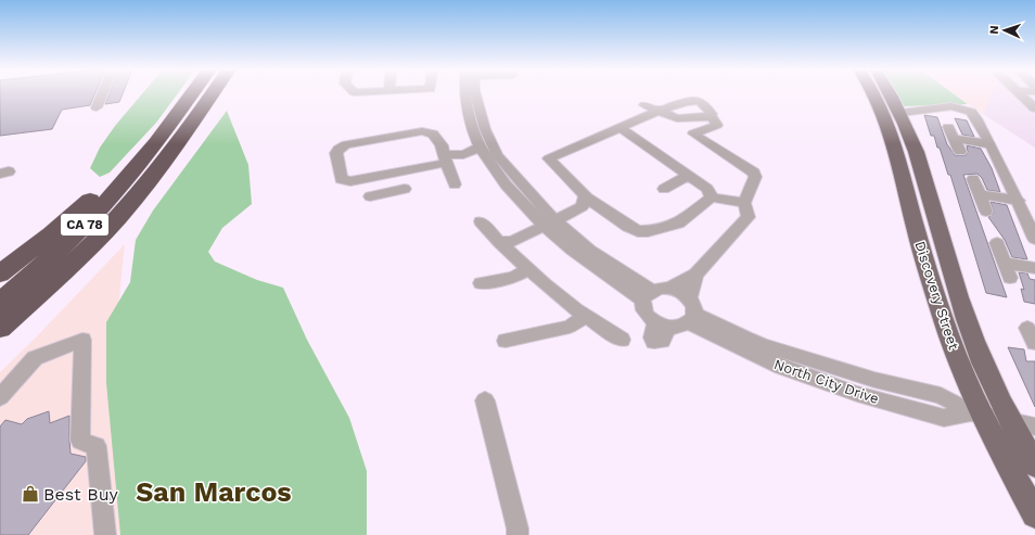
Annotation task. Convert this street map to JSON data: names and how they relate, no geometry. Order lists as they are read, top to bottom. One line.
{"streets":{"highway":["CA 78"],"main road":["Discovery Street"],"street":["North City Drive"]},"crossings":[["Discovery Street","North City Drive"]],"districts":["San Marcos"],"places":{"shop":["Best Buy"]},"north":"left"}
